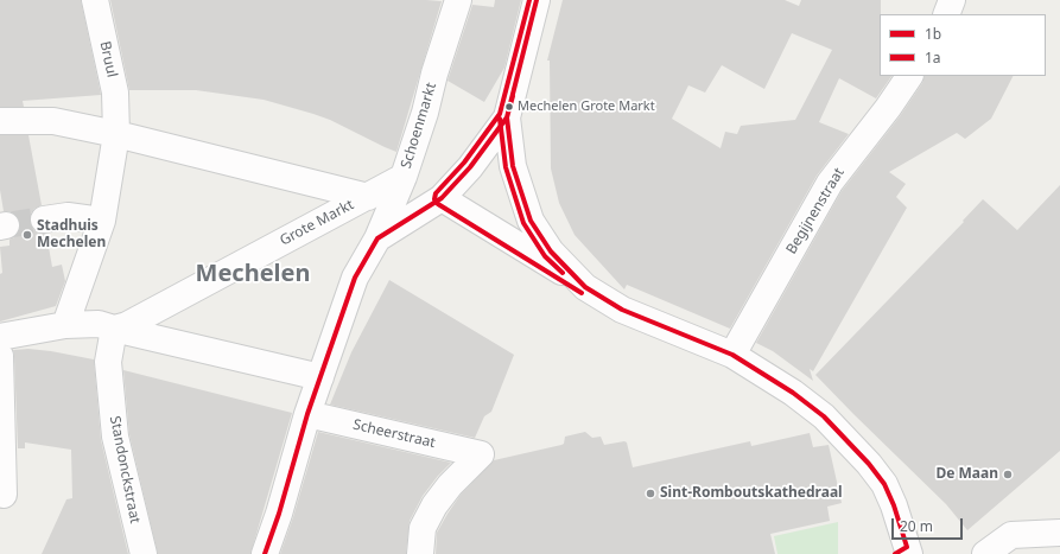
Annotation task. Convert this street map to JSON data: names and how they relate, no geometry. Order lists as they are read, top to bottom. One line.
{"streets":{"street":["Bruul","Schoenmarkt","Begijnenstraat","Grote Markt","Scheerstraat","Standonckstraat"]},"crossings":[["Bruul","Grote Markt"],["Schoenmarkt","Grote Markt"],["Grote Markt","Standonckstraat"]],"districts":["Mechelen"],"places":["Mechelen Grote Markt","Stadhuis Mechelen","De Maan","Sint-Romboutskathedraal"],"lines":["transit line 1b","transit line 1a"],"legend":["1b","1a"],"scale_bar":"20 m"}
